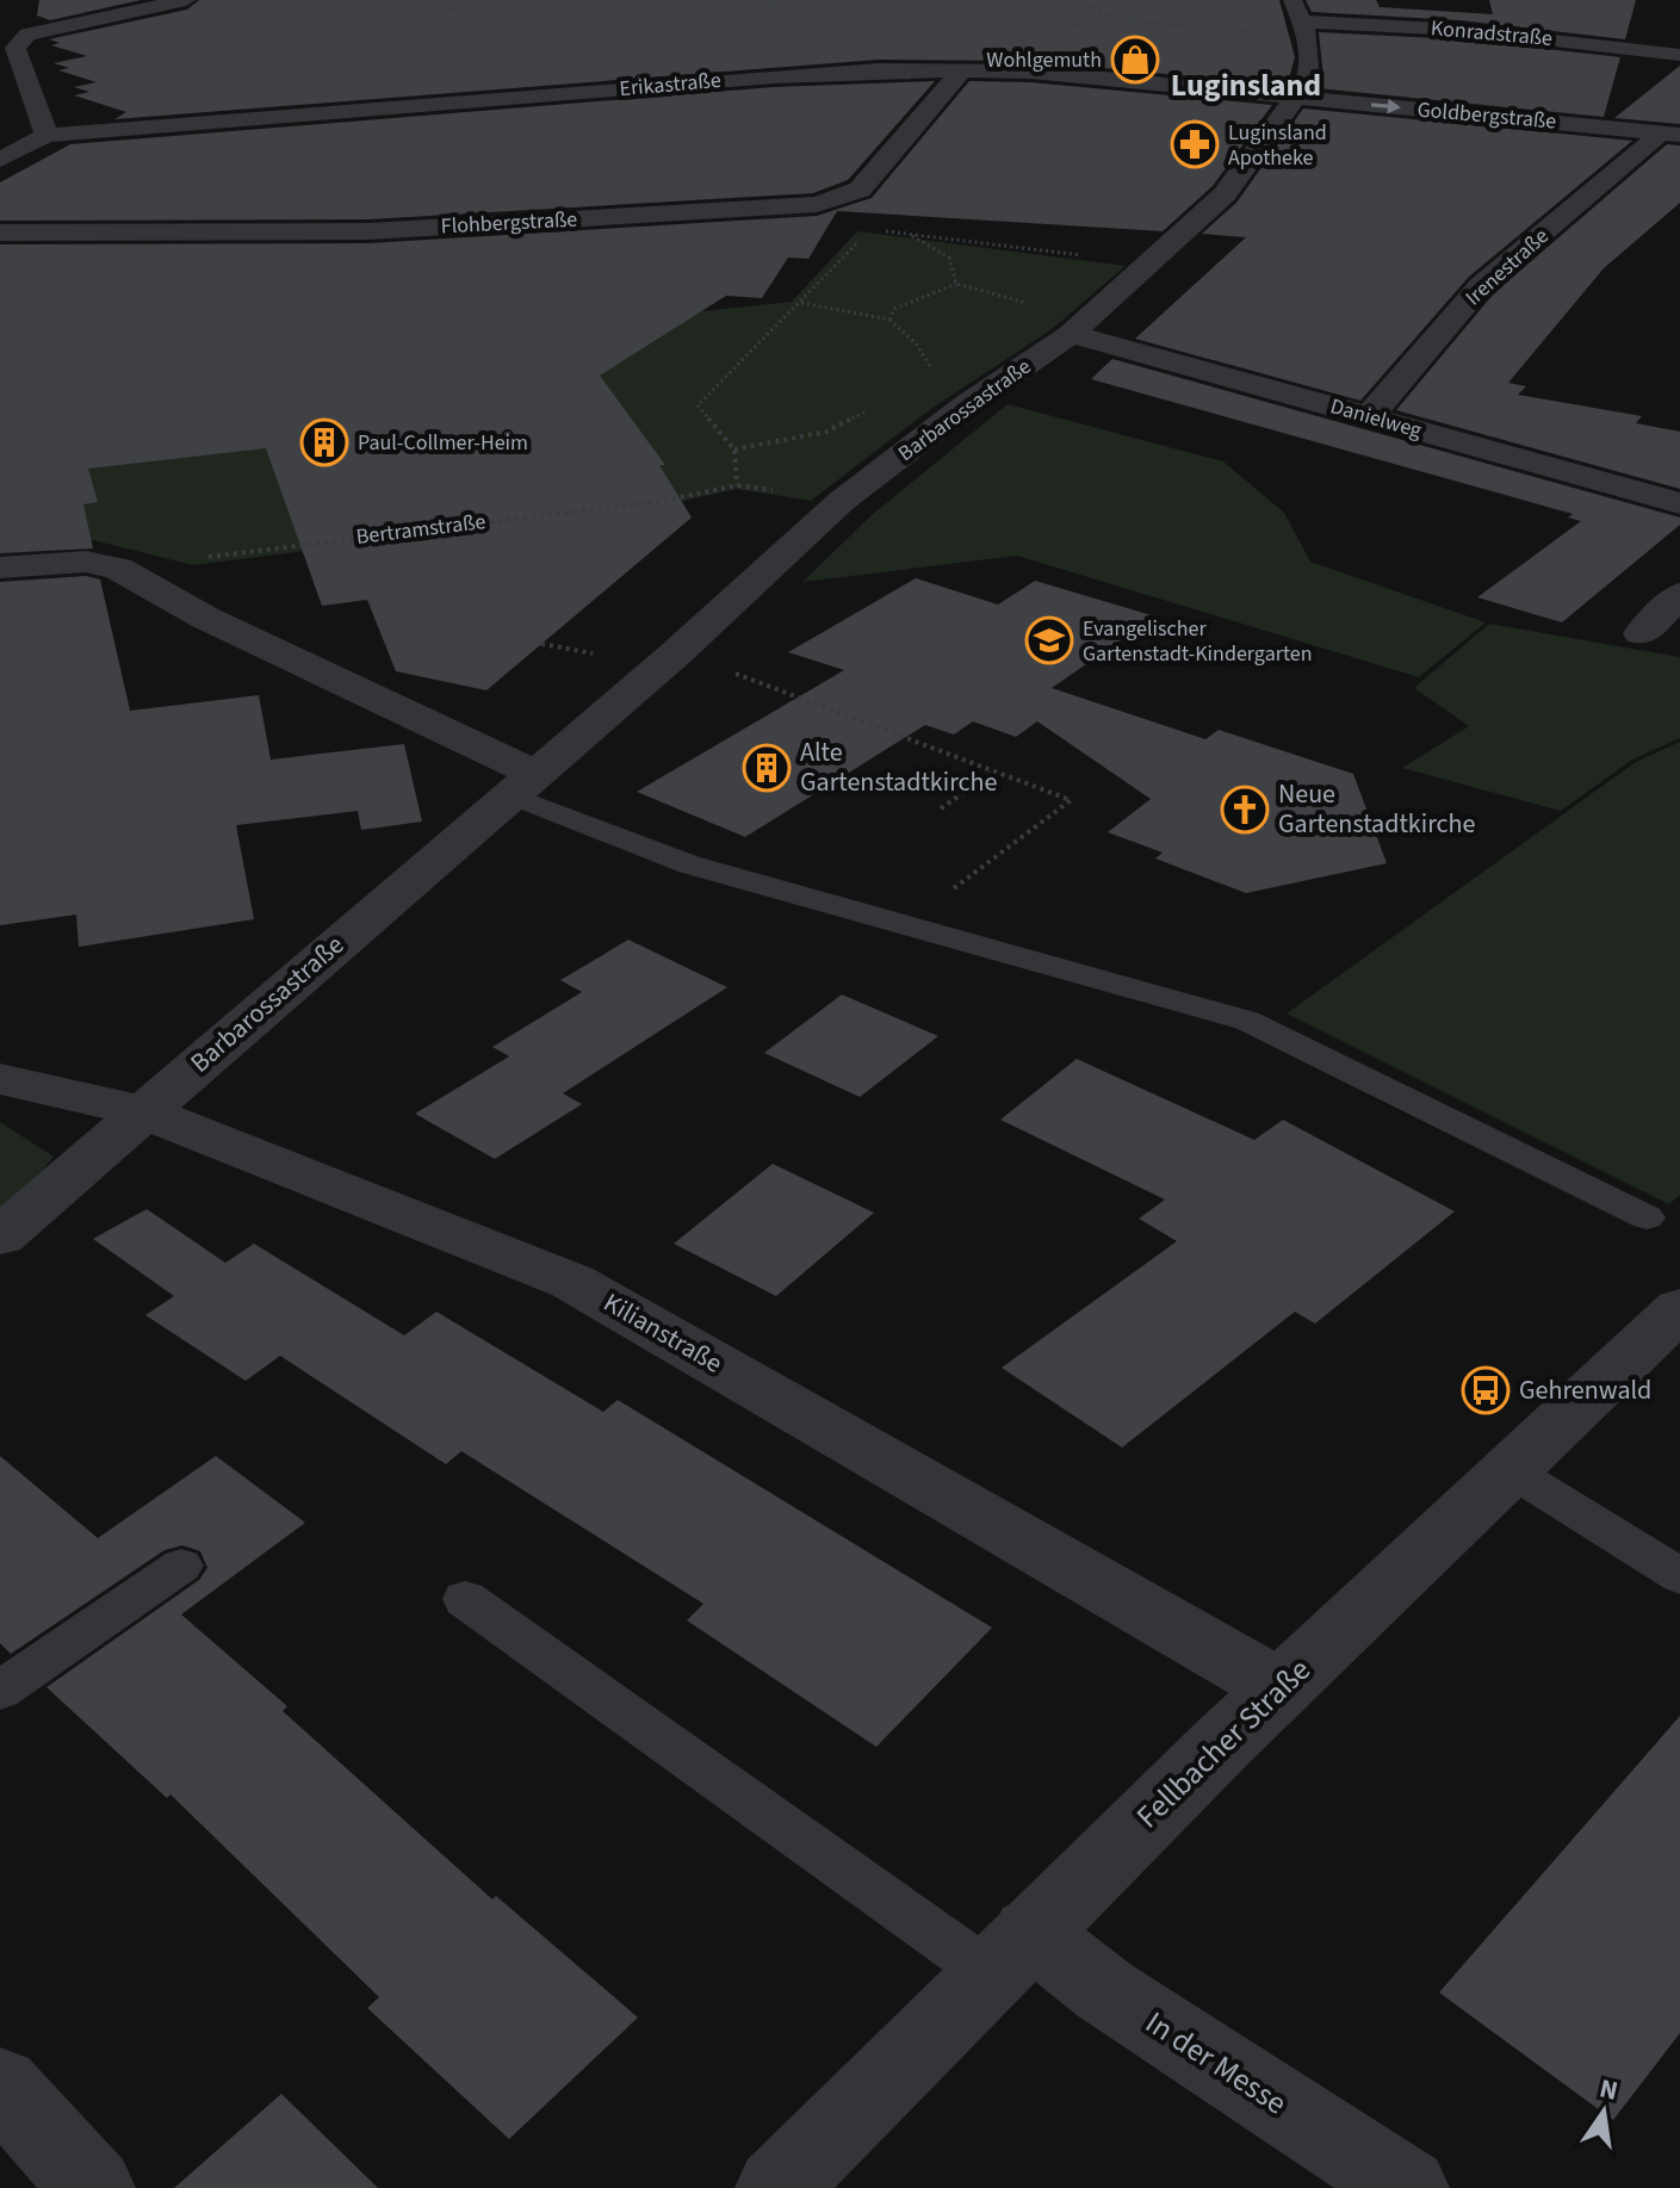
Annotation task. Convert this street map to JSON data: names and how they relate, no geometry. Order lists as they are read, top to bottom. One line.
{"streets":{"street":["Konradstraße","Erikastraße","Goldbergstraße","Flohbergstraße","Irenestraße","Barbarossastraße","Danielweg","Kilianstraße","Fellbacher Straße","In der Messe"],"path":["Bertramstraße"]},"crossings":[["Konradstraße","Barbarossastraße"],["Erikastraße","Goldbergstraße"],["Erikastraße","Flohbergstraße"],["Erikastraße","Barbarossastraße"],["Goldbergstraße","Irenestraße"],["Goldbergstraße","Barbarossastraße"],["Irenestraße","Danielweg"],["Barbarossastraße","Danielweg"],["Barbarossastraße","Bertramstraße"],["Barbarossastraße","Kilianstraße"],["Kilianstraße","Fellbacher Straße"],["Fellbacher Straße","In der Messe"]],"one_way":["Goldbergstraße"],"districts":["Luginsland"],"places":{"shop":["Wohlgemuth"],"pharmacy":["Luginsland Apotheke"],"building":["Paul-Collmer-Heim","Alte Gartenstadtkirche"],"school or university":["Evangelischer Gartenstadt-Kindergarten"],"church":["Neue Gartenstadtkirche"],"bus stop":["Gehrenwald"]},"north":"top"}
